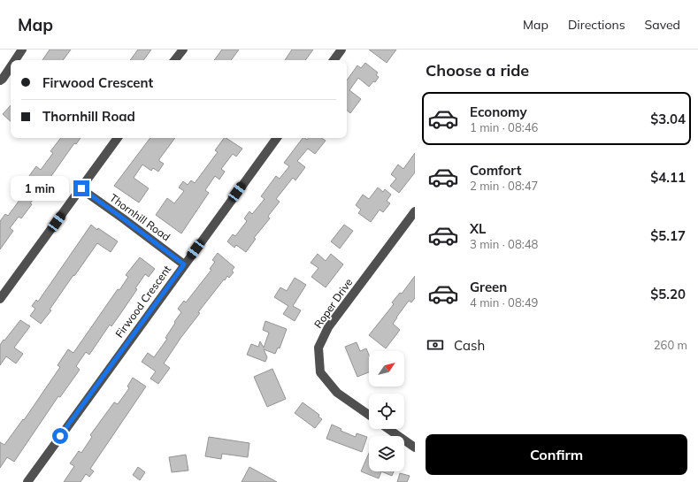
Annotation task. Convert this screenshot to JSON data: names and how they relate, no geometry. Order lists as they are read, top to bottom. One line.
{"streets":{"street":["Thornhill Road","Firwood Crescent","Roper Drive"]},"crossings":[["Thornhill Road","Firwood Crescent"]],"north":"top right","page":{"header":"Map","nav":["Map","Directions","Saved"],"heading":"Choose a ride","banner":["Firwood Crescent","Thornhill Road"],"list":[{"name":"Economy","note":"1 min · 08:46","value":"$3.04"},{"name":"Comfort","note":"2 min · 08:47","value":"$4.11"},{"name":"XL","note":"3 min · 08:48","value":"$5.17"},{"name":"Green","note":"4 min · 08:49","value":"$5.20"}],"bubble":"1 min","pay":["Cash","260 m"],"buttons":"Confirm"}}
